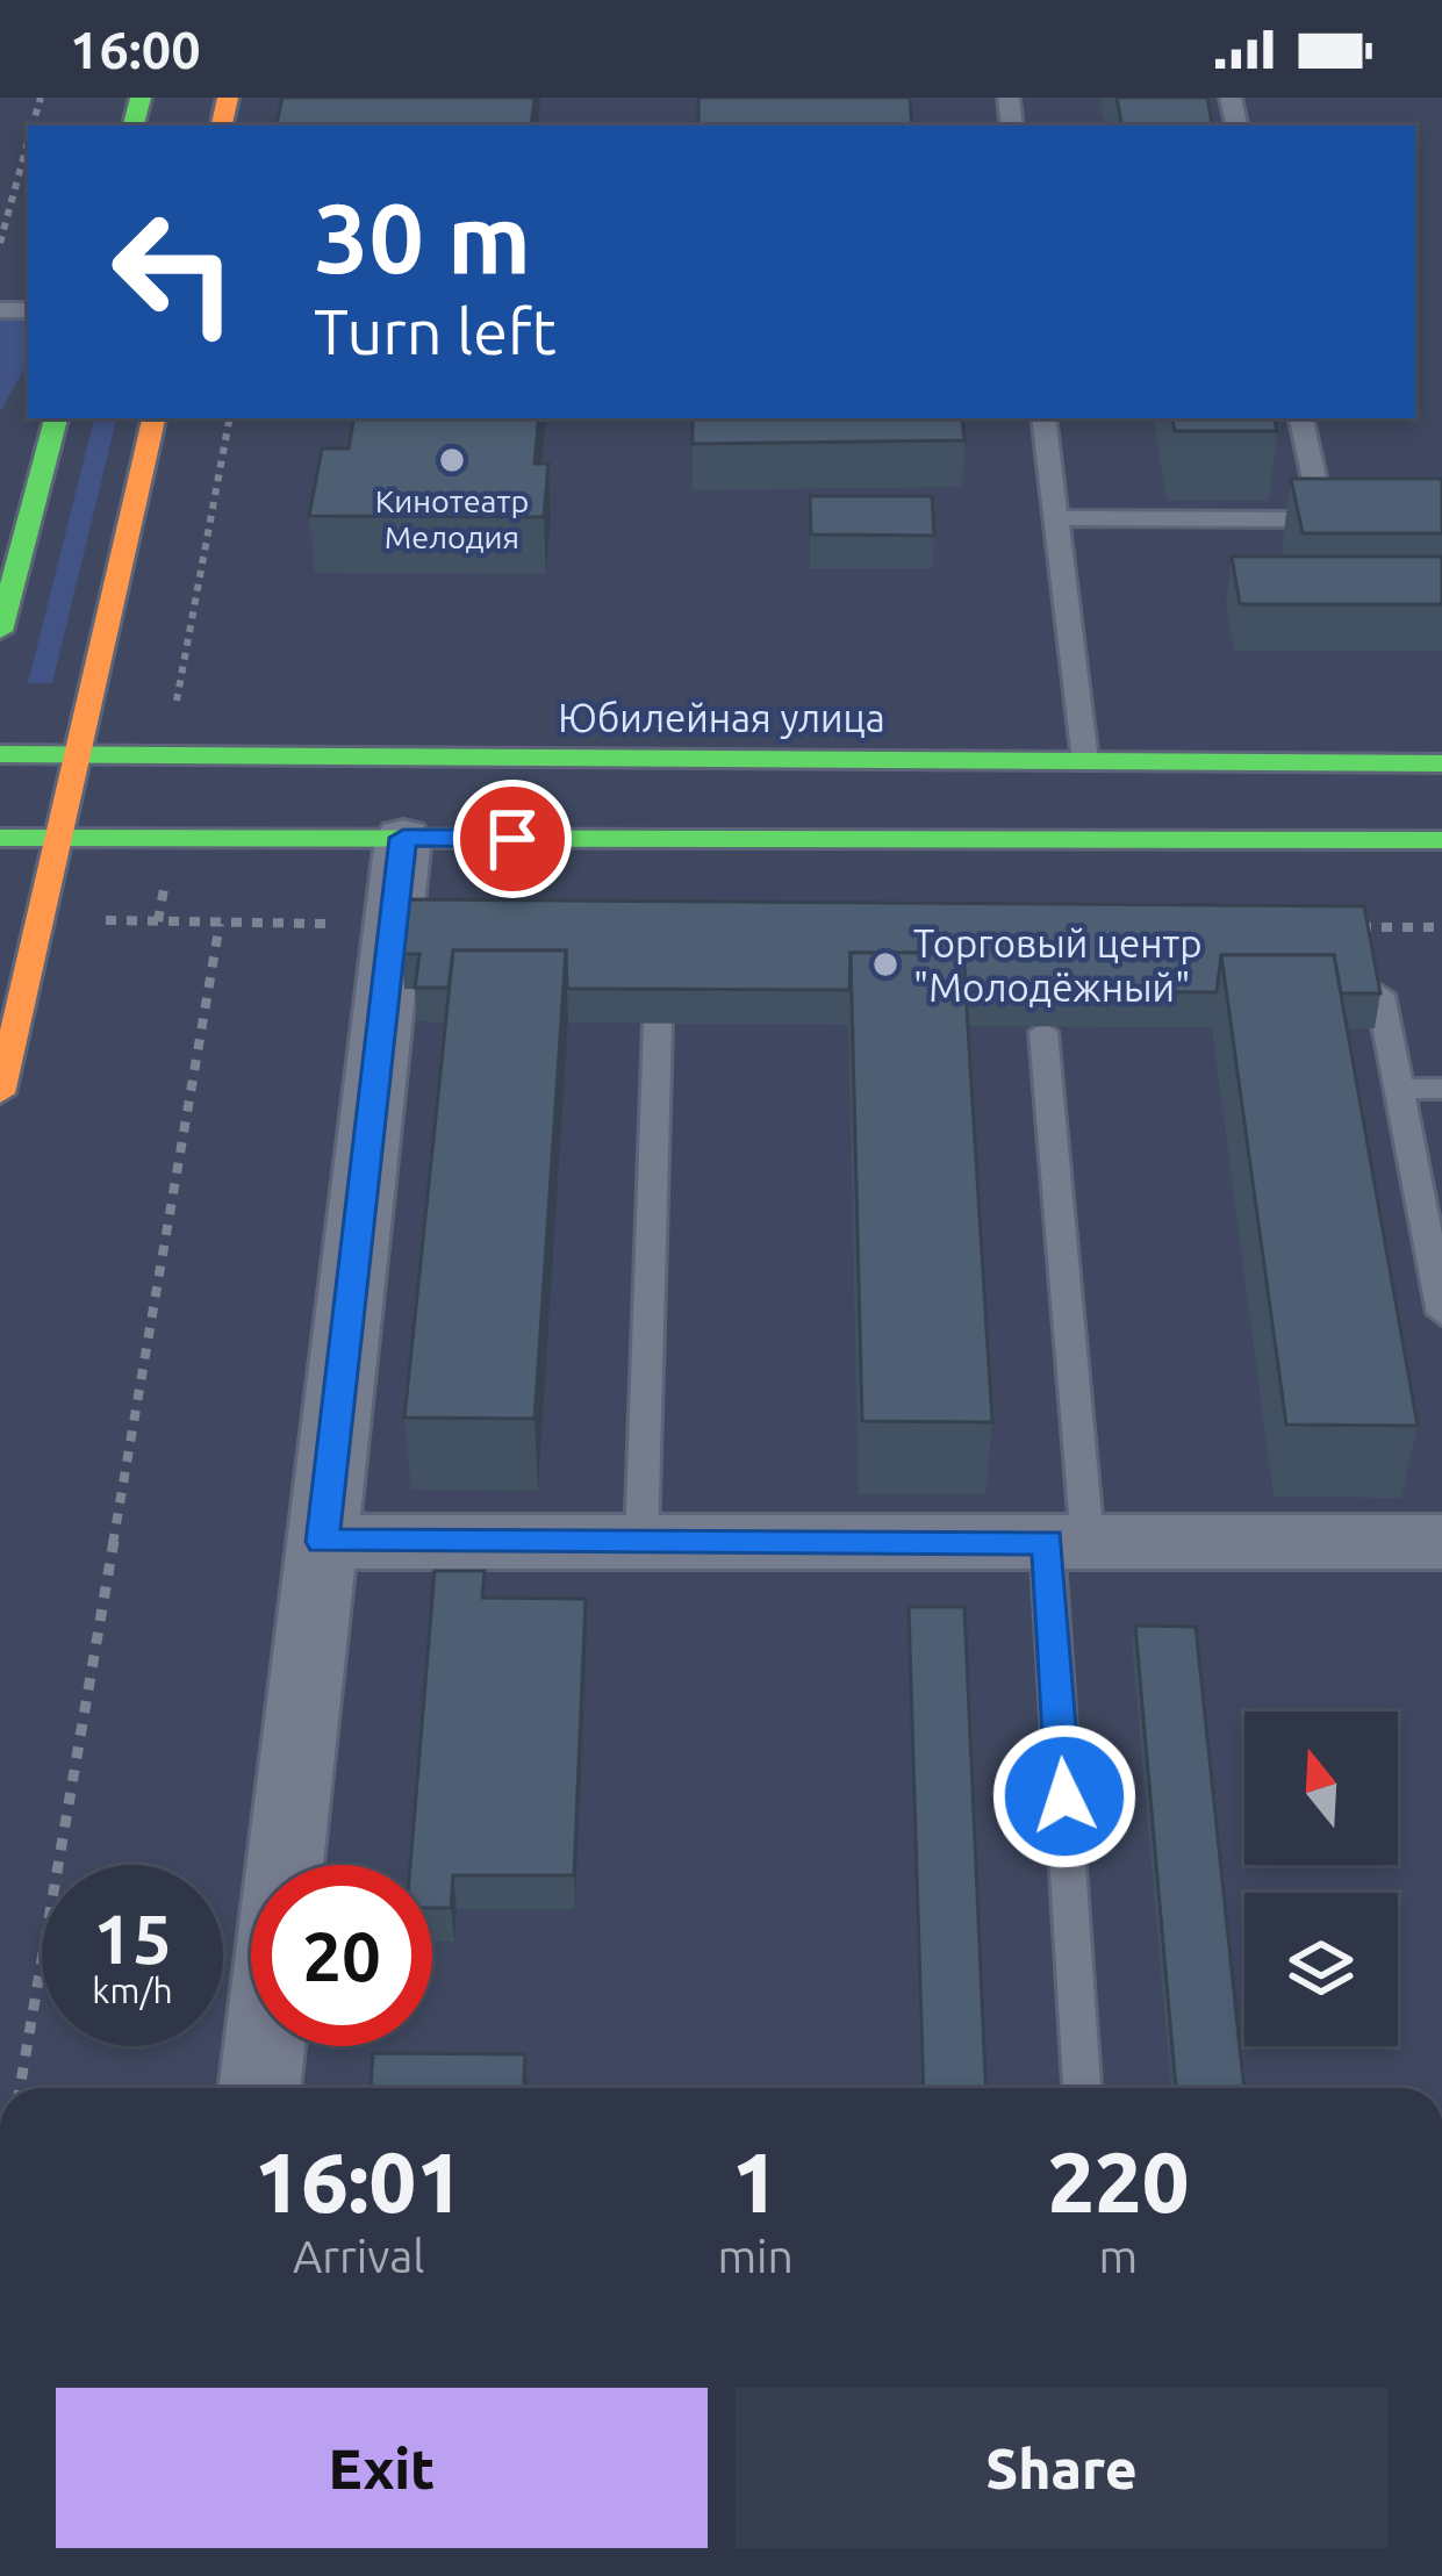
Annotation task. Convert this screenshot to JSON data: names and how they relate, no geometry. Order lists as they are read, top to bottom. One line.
{"streets":{"main road":["Юбилейная улица"]},"places":["Кинотеатр Мелодия","Торговый центр \"Молодёжный\""],"north":"top","page":{"status":"16:00","turn":["30 m","Turn left"],"speed":"15 km/h","limit":"20","eta":["16:01","Arrival","1","min","220","m"],"buttons":["Exit","Share"]}}
